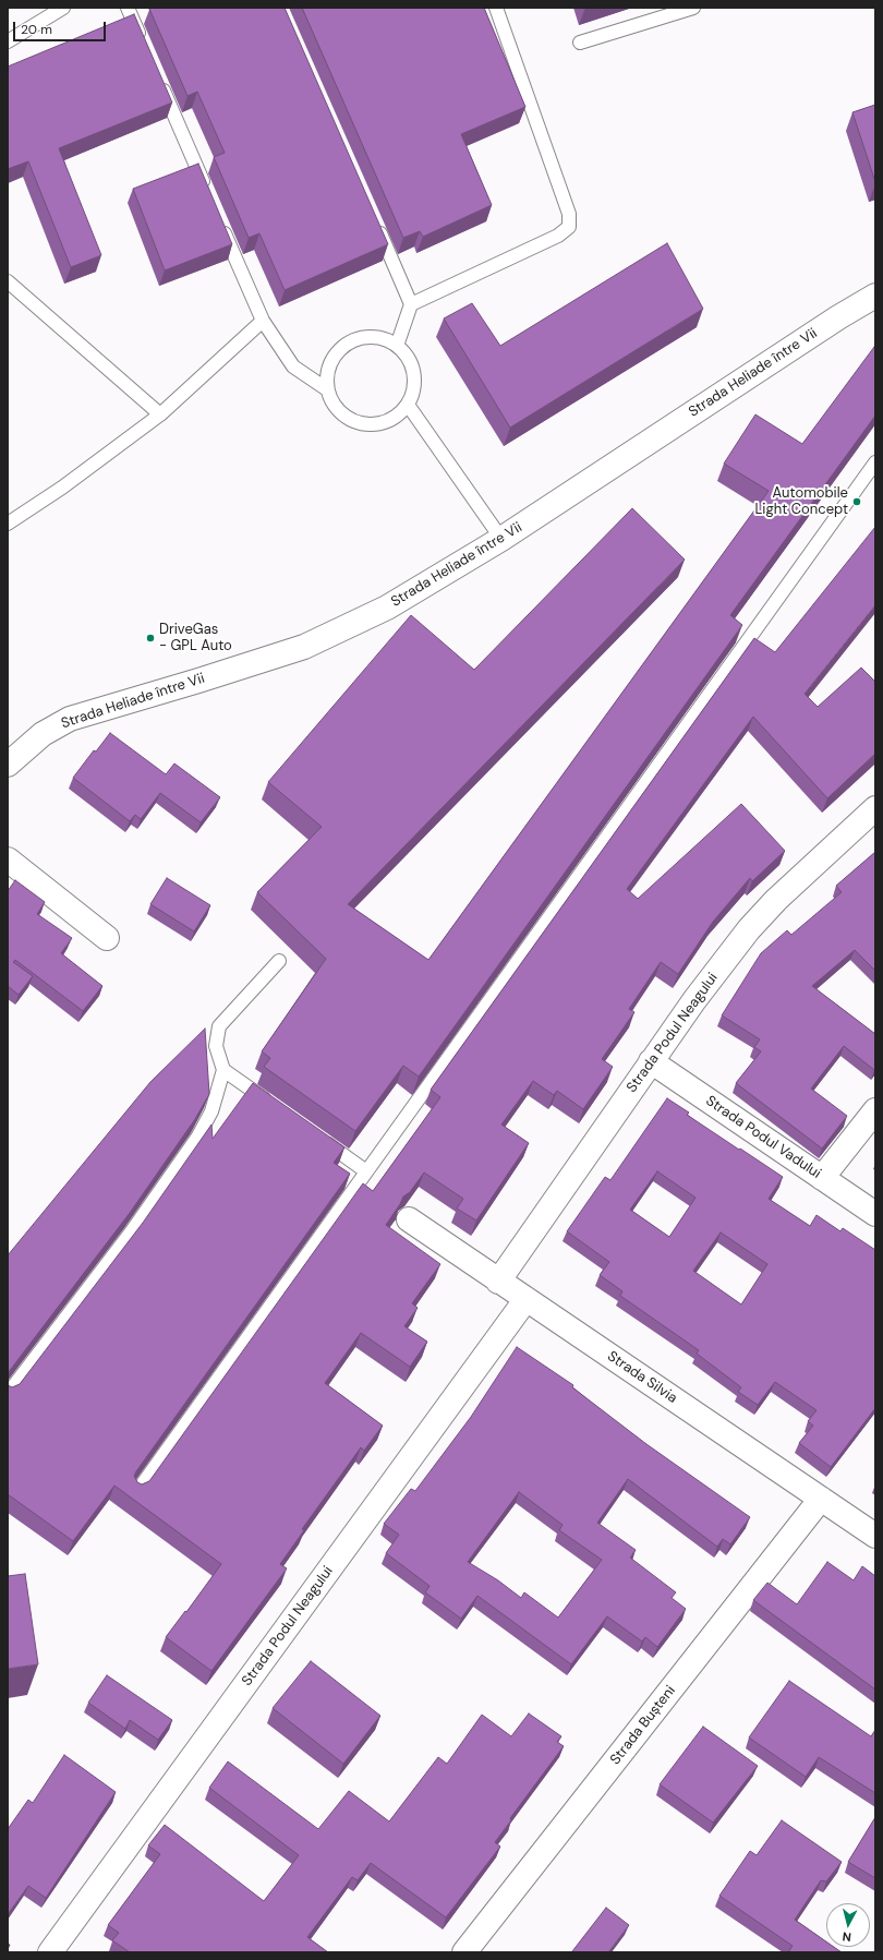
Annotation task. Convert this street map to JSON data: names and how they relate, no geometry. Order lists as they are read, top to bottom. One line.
{"streets":{"street":["Strada Heliade între Vii","Strada Podul Neagului","Strada Podul Vadului","Strada Silvia","Strada Bușteni"]},"crossings":[["Strada Podul Neagului","Strada Podul Vadului"],["Strada Podul Neagului","Strada Silvia"],["Strada Silvia","Strada Bușteni"]],"places":["Automobile Light Concept","DriveGas - GPL Auto"],"scale_bar":"20 m","north":"bottom"}
